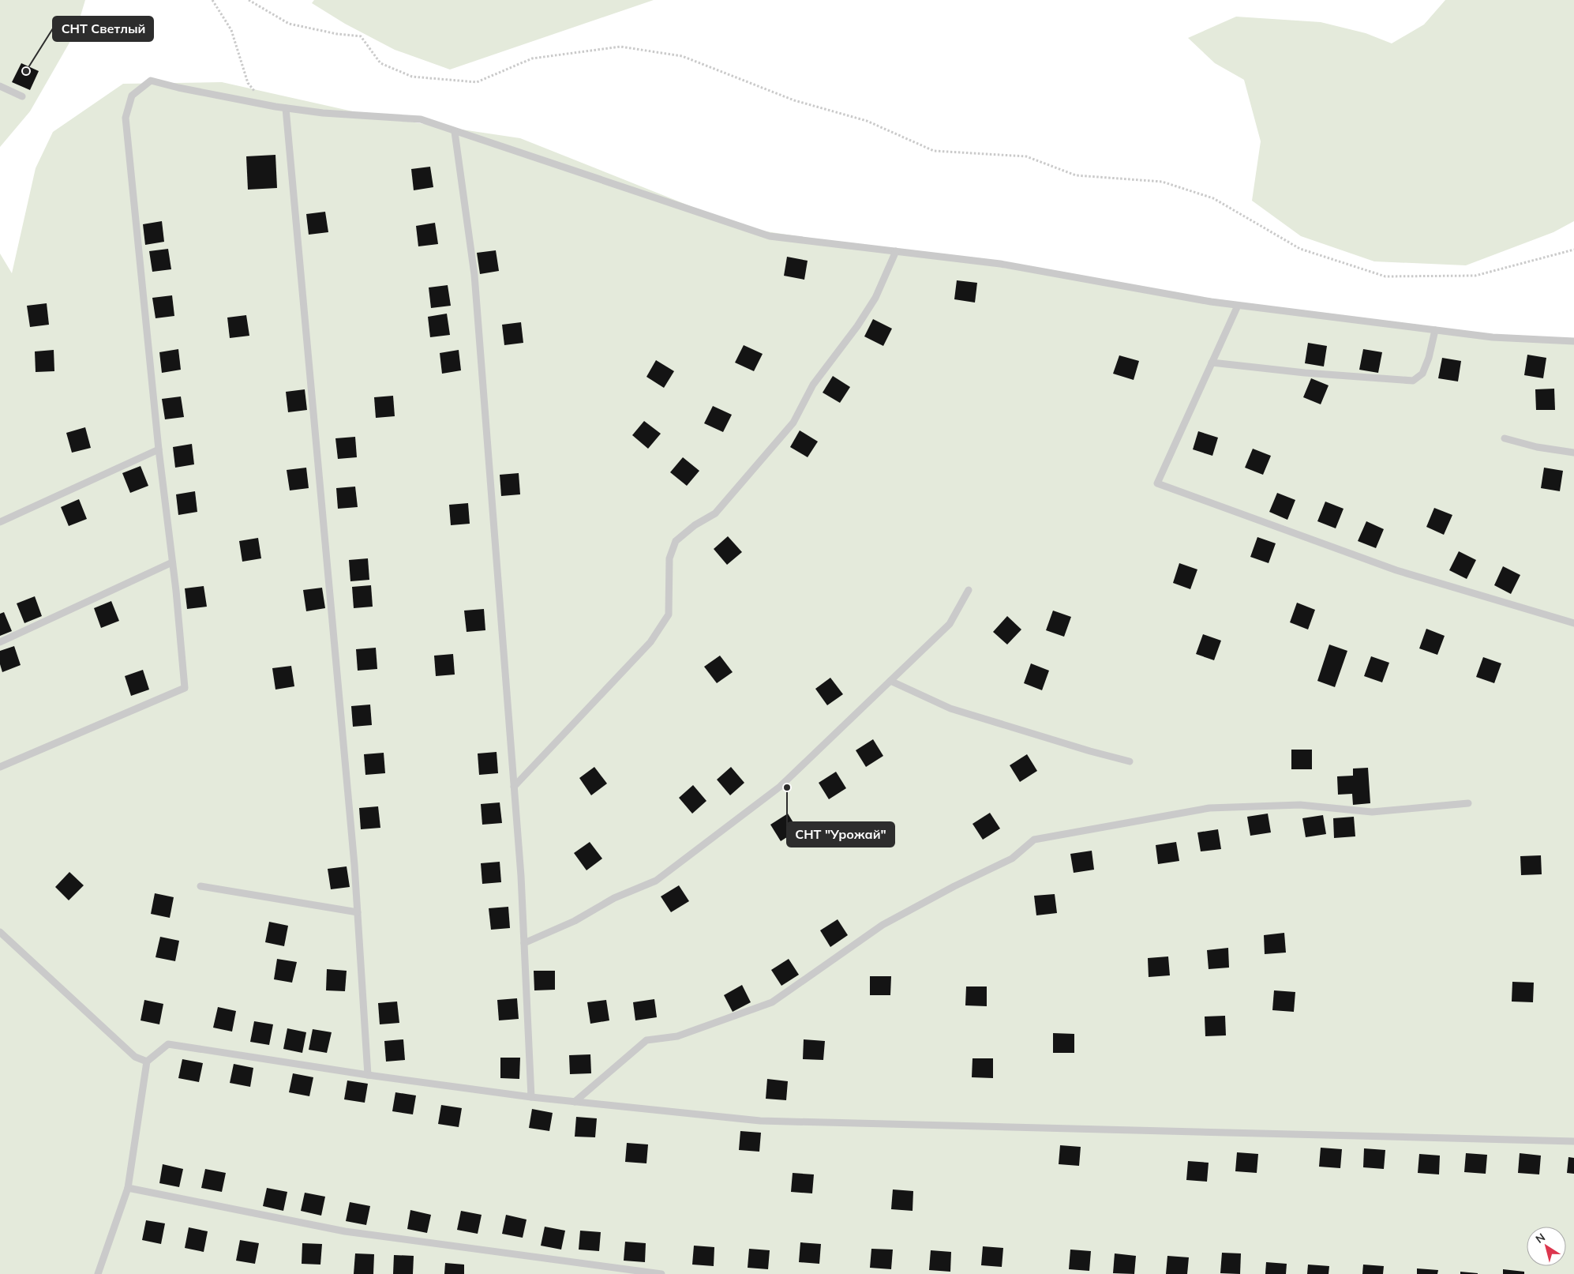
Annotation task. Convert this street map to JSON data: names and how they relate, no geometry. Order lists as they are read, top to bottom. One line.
{"places":["СНТ Светлый","СНТ \"Урожай\""],"north":"top left"}
